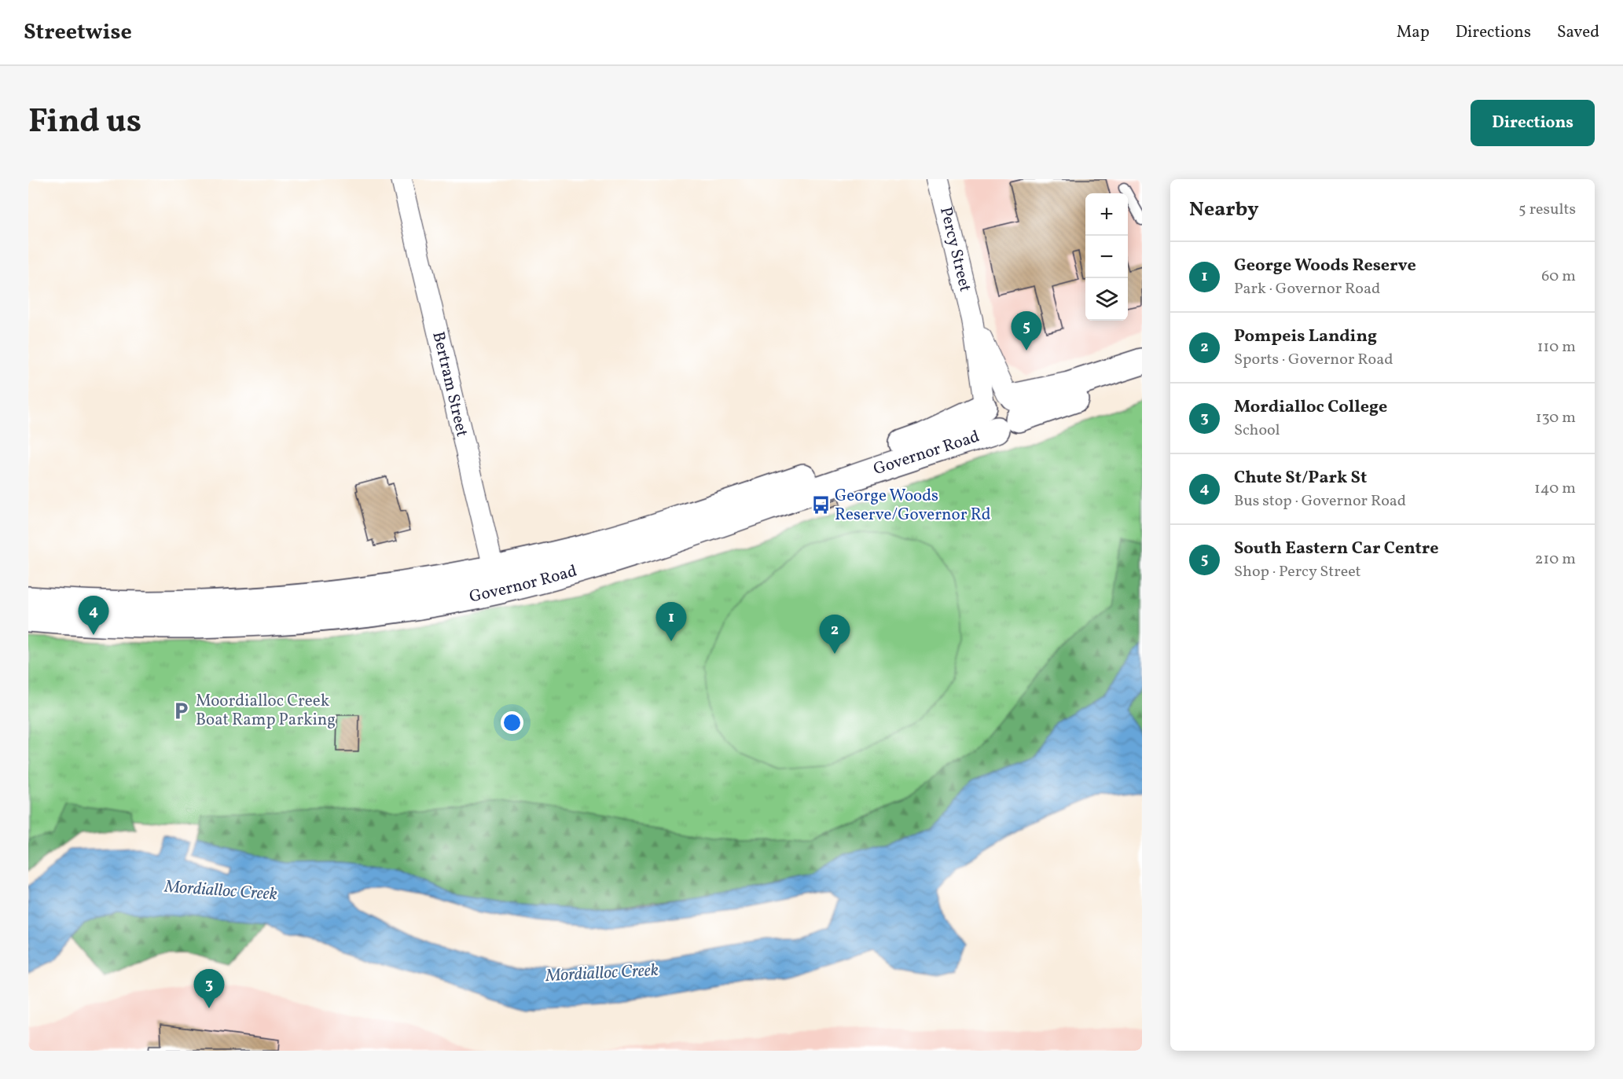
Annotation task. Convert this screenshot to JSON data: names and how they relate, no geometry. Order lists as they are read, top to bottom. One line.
{"streets":{"street":["Percy Street","Bertram Street","Governor Road"]},"crossings":[["Percy Street","Governor Road"],["Bertram Street","Governor Road"]],"water":["Mordialloc Creek"],"places":{"bus stop":["George Woods Reserve/Governor Rd"],"parking":["Moordialloc Creek Boat Ramp Parking"]},"page":{"header":"Streetwise","nav":["Map","Directions","Saved"],"title":"Find us","buttons":"Directions","heading":["Nearby","5 results"],"map_buttons":["+","−"],"list":[{"mark":"1","name":"George Woods Reserve","note":"Park · Governor Road","value":"60 m"},{"mark":"2","name":"Pompeis Landing","note":"Sports · Governor Road","value":"110 m"},{"mark":"3","name":"Mordialloc College","note":"School","value":"130 m"},{"mark":"4","name":"Chute St/Park St","note":"Bus stop · Governor Road","value":"140 m"},{"mark":"5","name":"South Eastern Car Centre","note":"Shop · Percy Street","value":"210 m"}],"pins":["5","4","1","2","3"]}}
